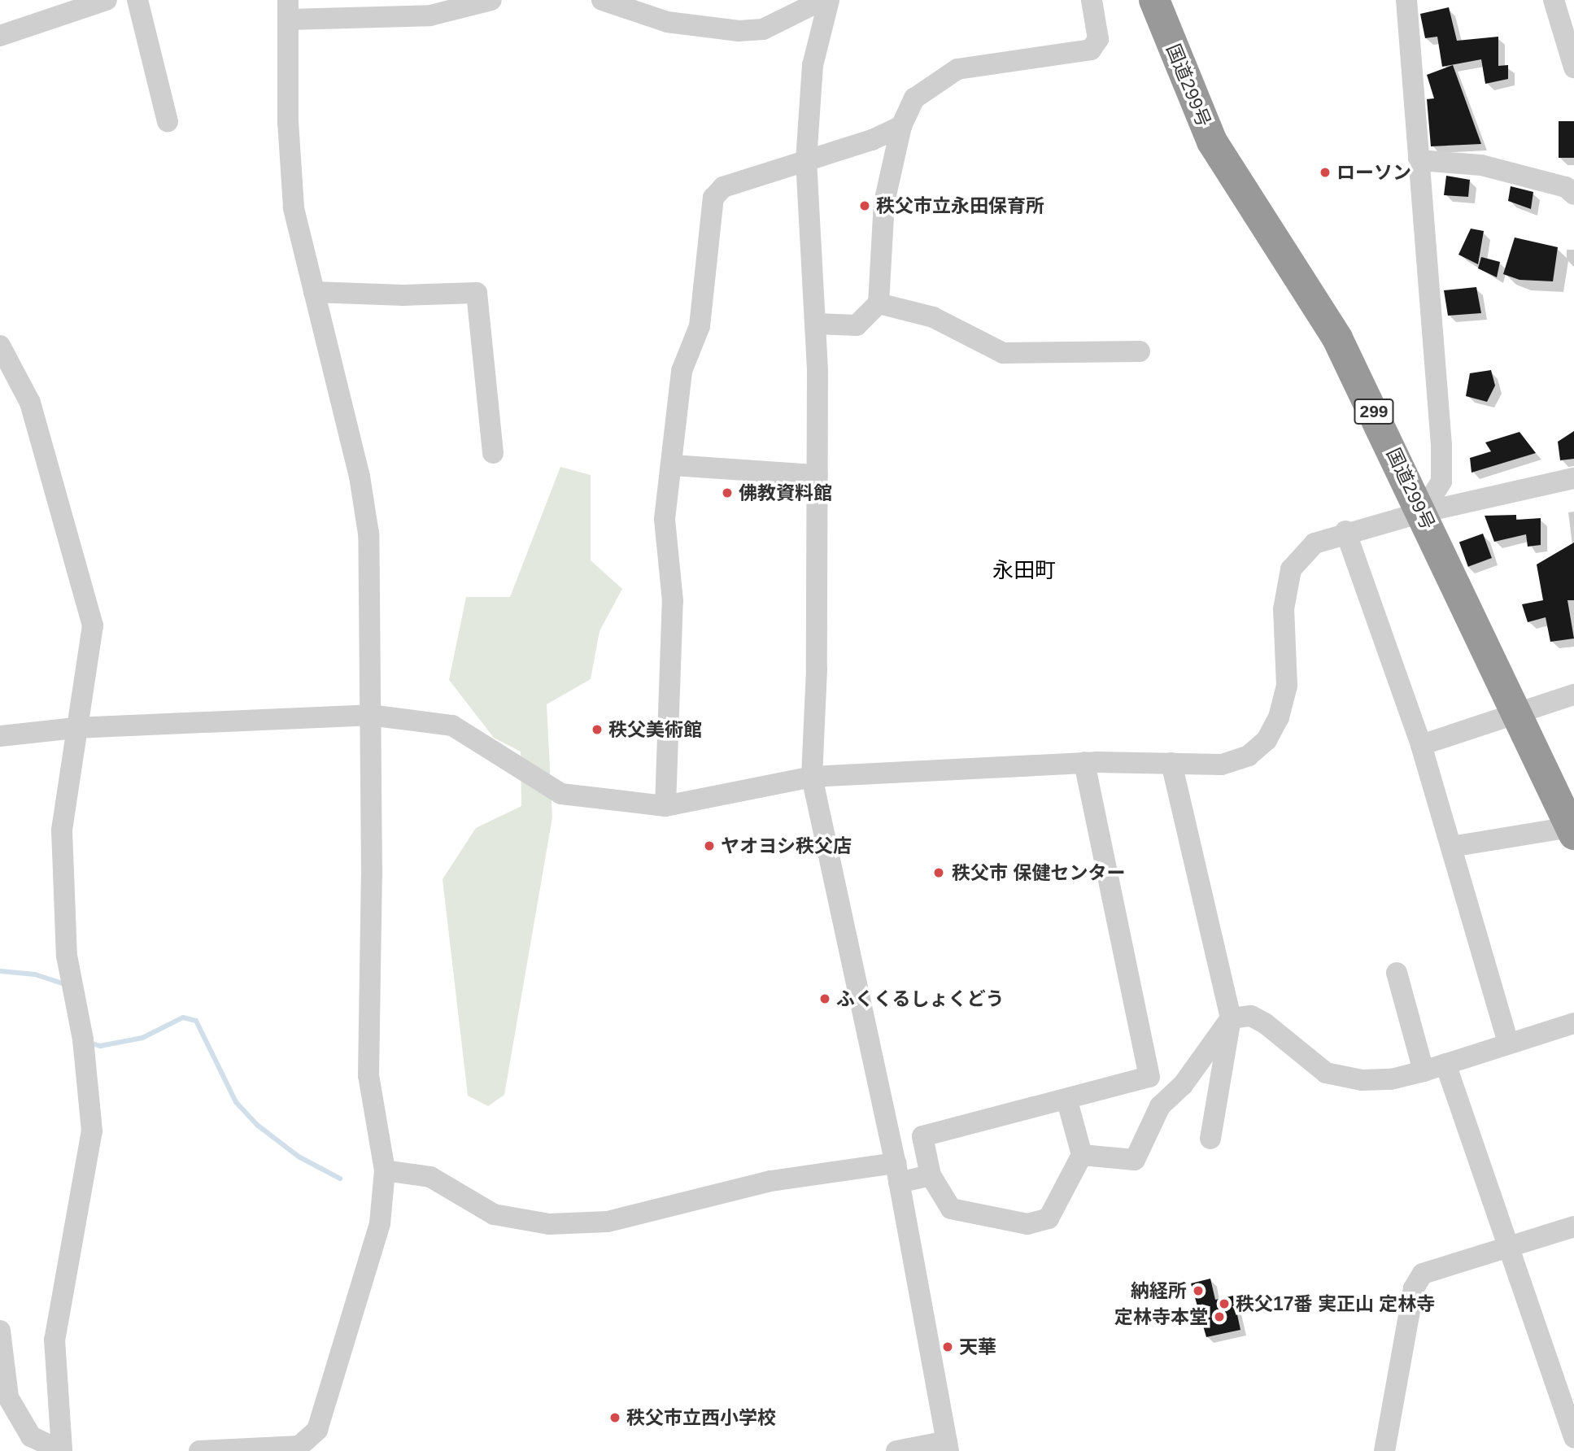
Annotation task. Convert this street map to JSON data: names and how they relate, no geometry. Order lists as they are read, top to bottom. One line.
{"streets":{"highway":["国道299号","299"]},"districts":["永田町"],"places":["ローソン","秩父市立永田保育所","佛教資料館","秩父美術館","ヤオヨシ秩父店","秩父市 保健センター","ふくくるしょくどう","納経所","秩父17番 実正山 定林寺","定林寺本堂","天華","秩父市立西小学校"]}
